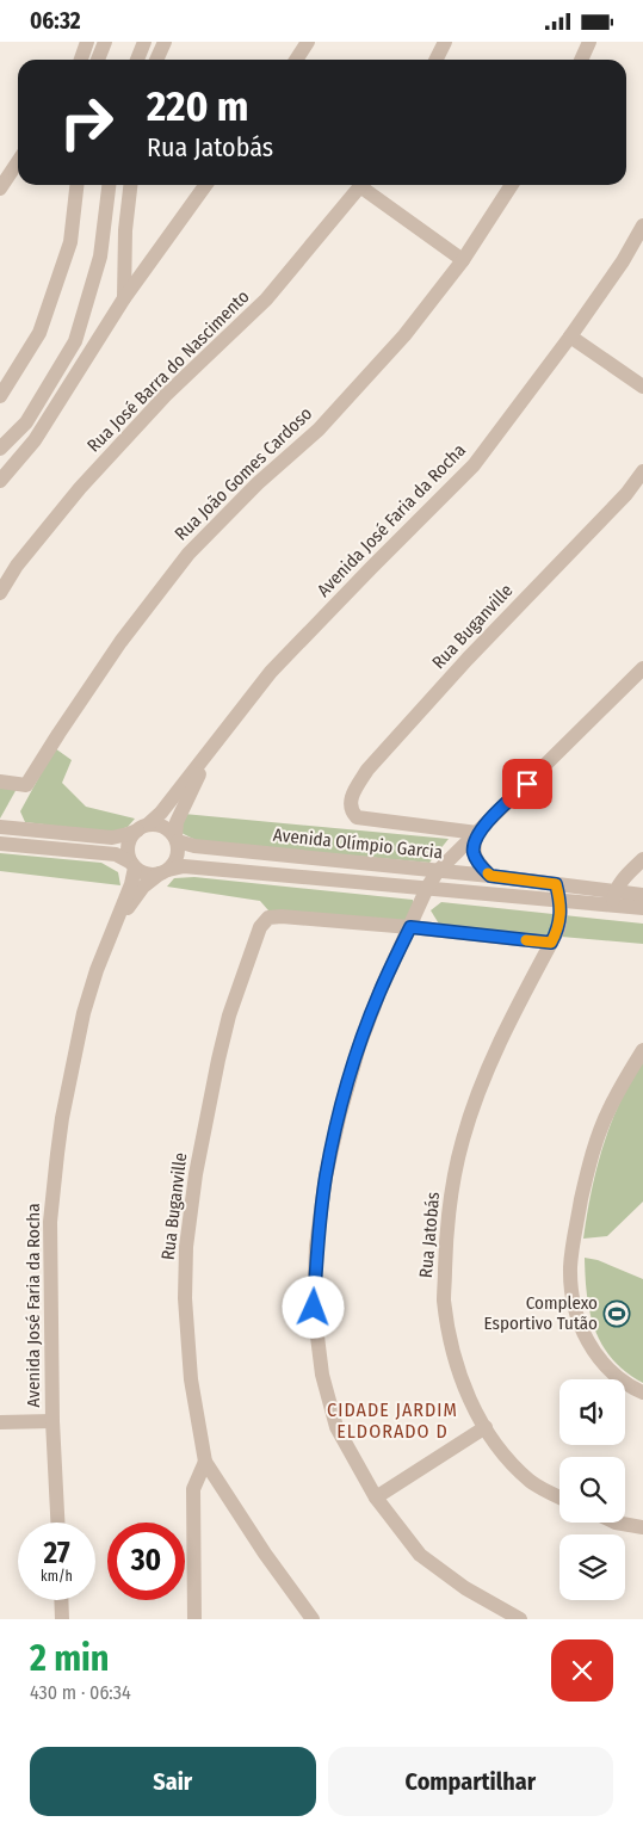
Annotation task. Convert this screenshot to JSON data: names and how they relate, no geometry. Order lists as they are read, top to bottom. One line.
{"streets":{"street":["Rua José Barra do Nascimento","Rua João Gomes Cardoso","Avenida José Faria da Rocha","Rua Buganville","Avenida Olímpio Garcia","Rua Jatobás"]},"crossings":[["Avenida José Faria da Rocha","Avenida Olímpio Garcia"],["Avenida Olímpio Garcia","Rua Jatobás"]],"districts":["CIDADE JARDIM ELDORADO D"],"places":{"sports":["Complexo Esportivo Tutão"]},"page":{"status":"06:32","turn":["220 m","Rua Jatobás"],"speed":"27 km/h","limit":"30","heading":["2 min","430 m · 06:34"],"buttons":["Sair","Compartilhar"]}}
